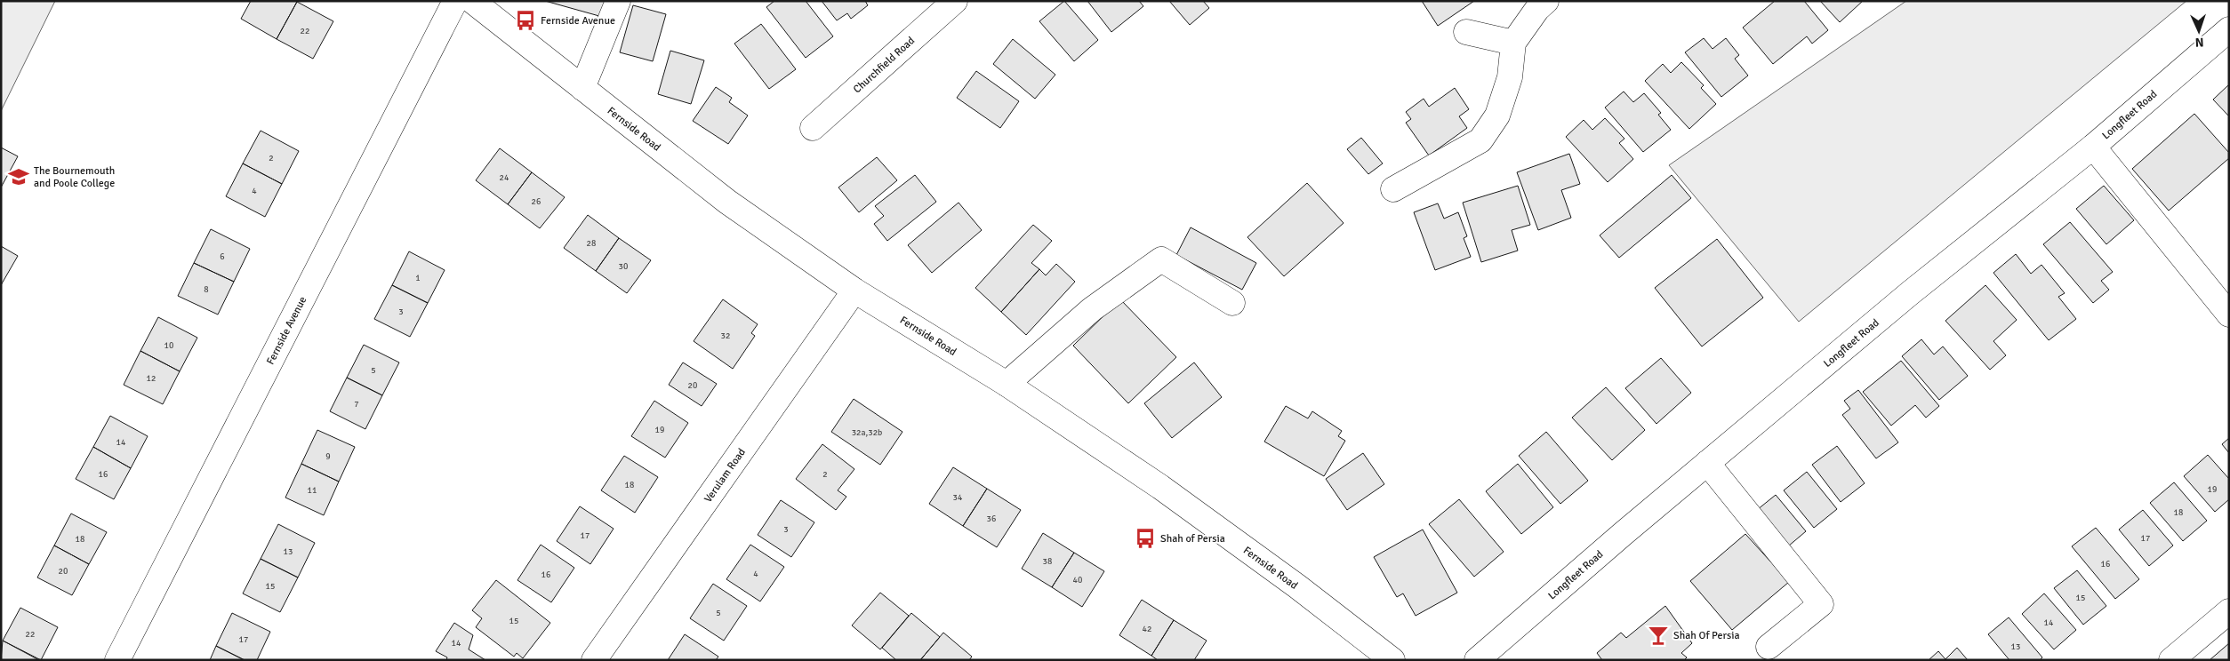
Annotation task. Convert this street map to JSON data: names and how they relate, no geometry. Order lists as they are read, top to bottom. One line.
{"streets":{"main road":["Churchfield Road","Longfleet Road","Fernside Road","Fernside Avenue","Verulam Road"]},"crossings":[["Fernside Road","Verulam Road"]],"places":{"bus stop":["Fernside Avenue","Shah of Persia"],"school or university":["The Bournemouth and Poole College"],"bar":["Shah Of Persia"]},"house_numbers":["22","2","24","4","26","28","6","30","1","8","3","32","10","5","12","20","7","19","32a,32b","14","9","16","2","18","19","11","34","18","36","3","17","17","18","13","38","16","20","4","16","40","15","15","5","15","14","42","22","17","14","13"],"north":"bottom"}
